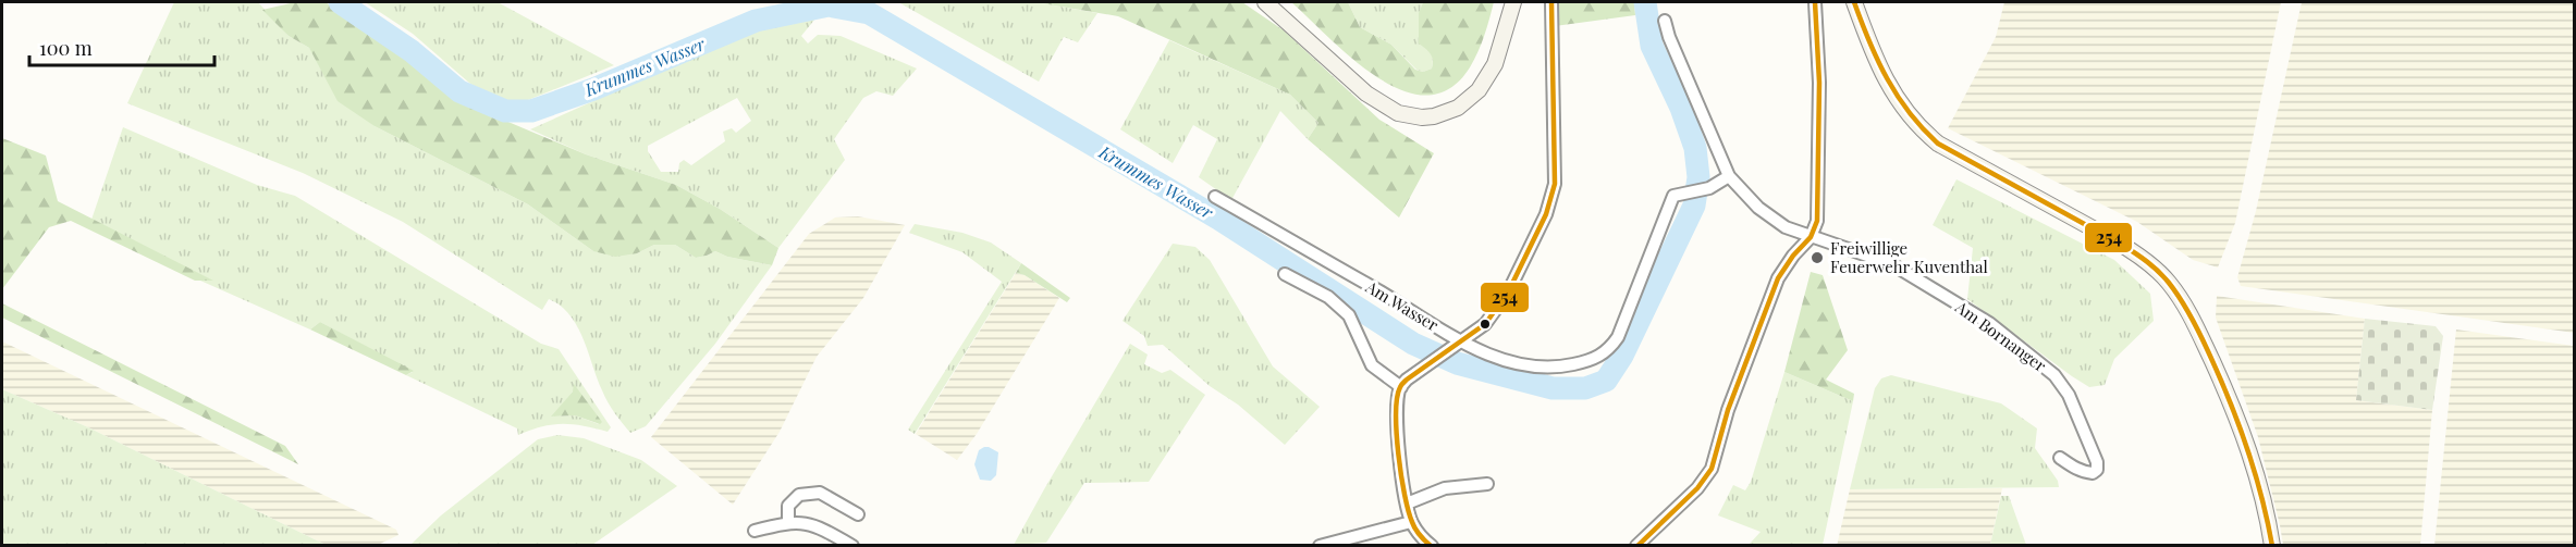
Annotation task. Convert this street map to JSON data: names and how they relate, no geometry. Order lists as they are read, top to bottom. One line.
{"streets":{"street":["Am Wasser","Am Bornanger"]},"crossings":[["Am Wasser","Am Bornanger"]],"water":["Krummes Wasser"],"places":["Freiwillige Feuerwehr Kuventhal"],"lines":["transit line 254"],"scale_bar":"100 m"}
